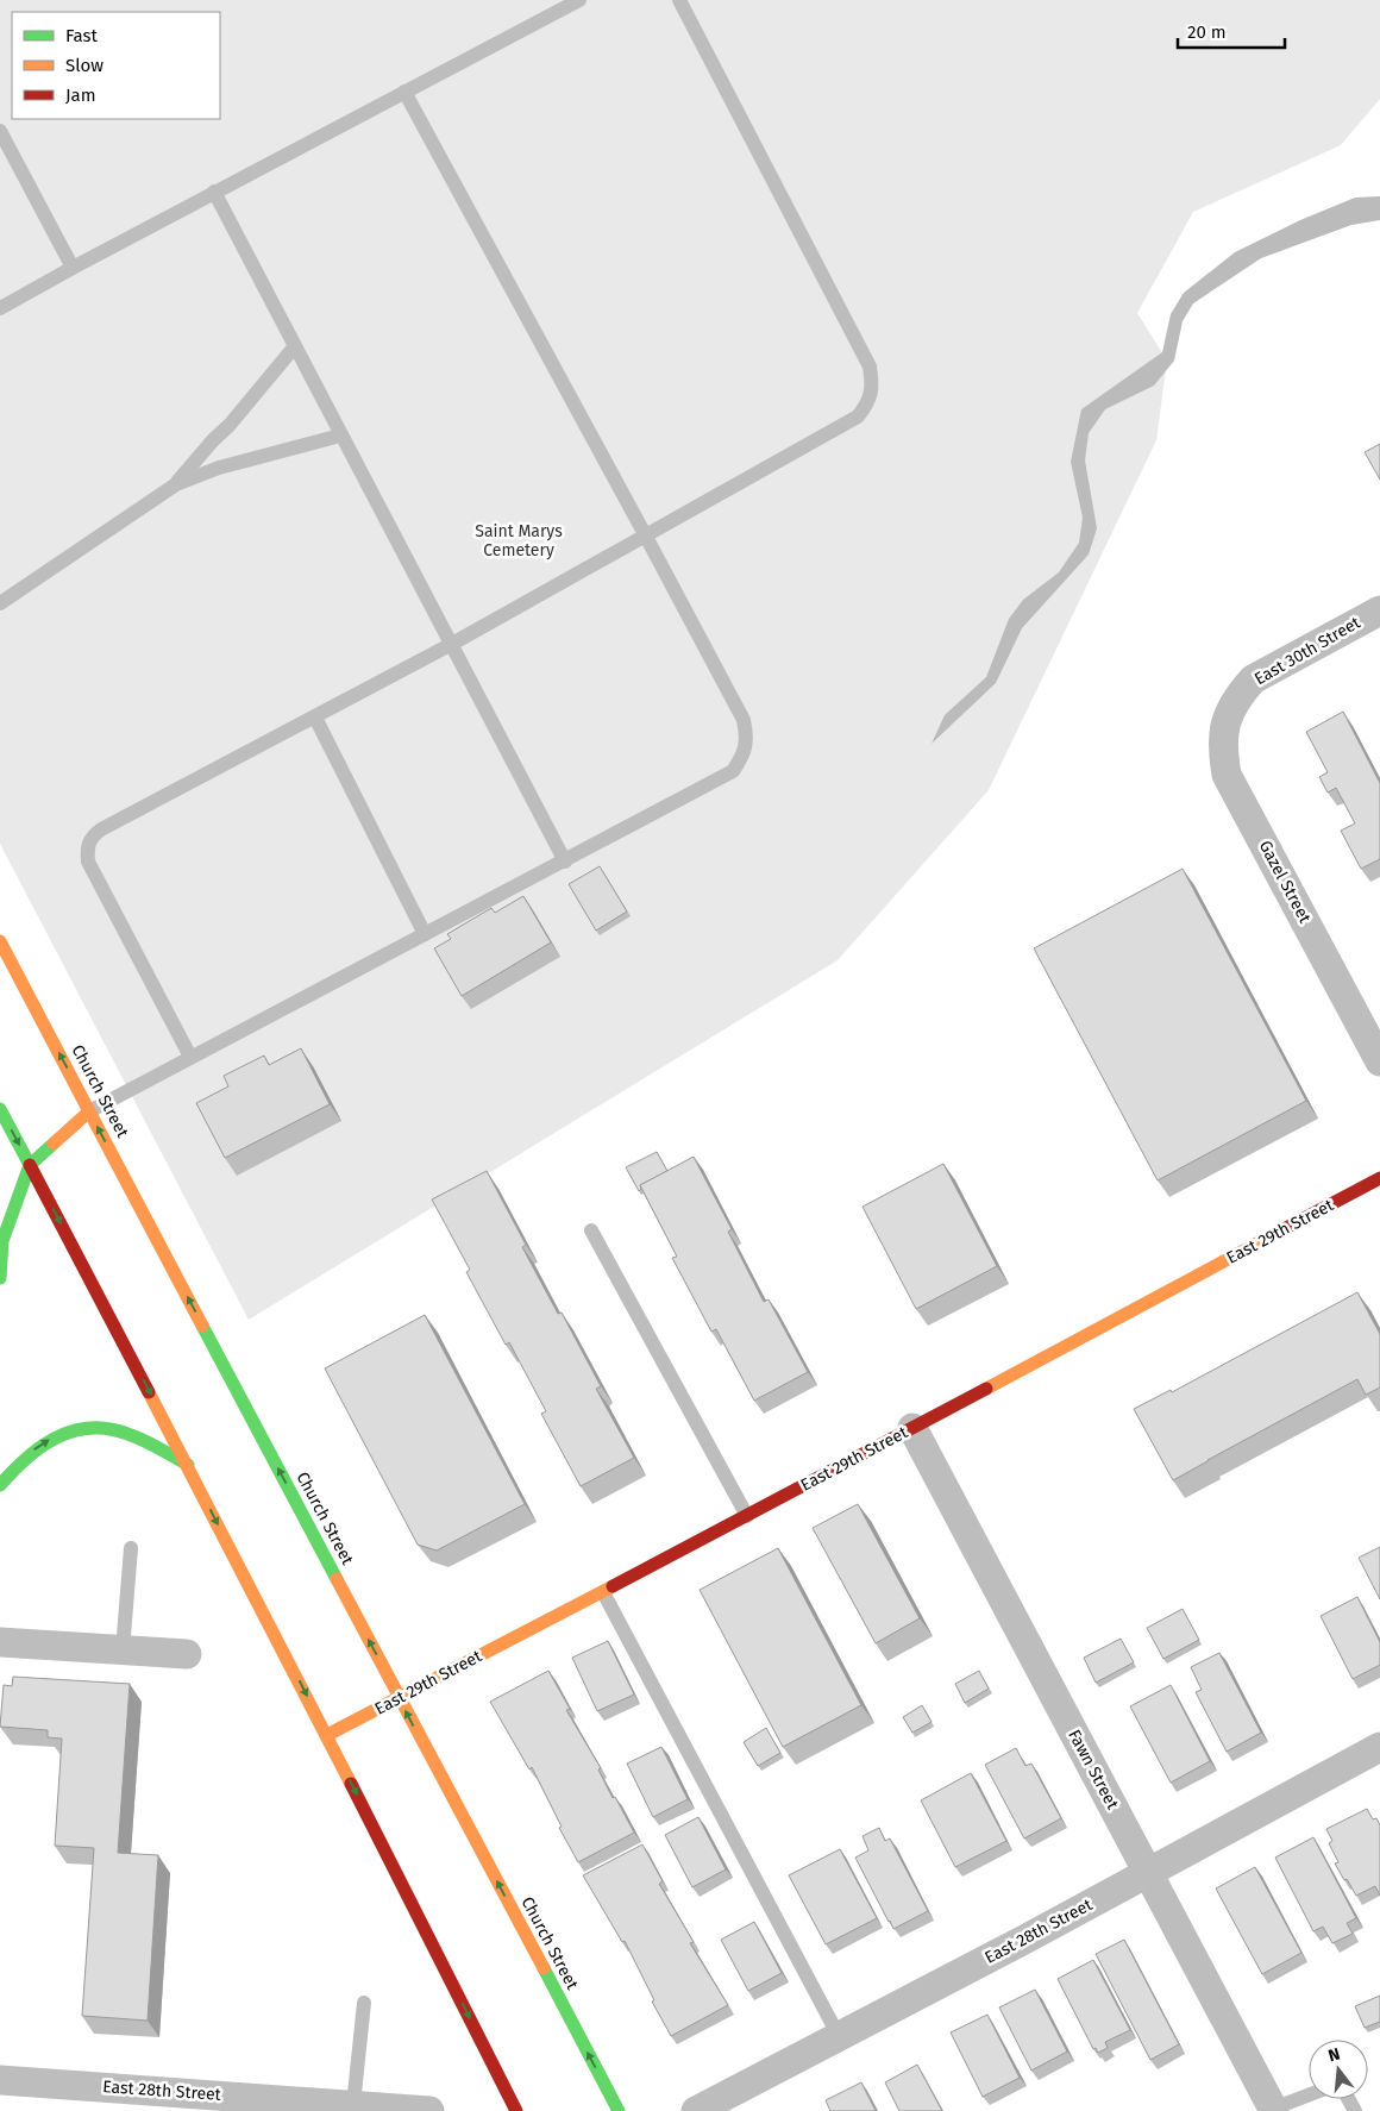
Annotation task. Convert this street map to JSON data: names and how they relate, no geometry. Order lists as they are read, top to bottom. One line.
{"streets":{"main road":["Church Street","East 29th Street"],"street":["East 30th Street","Gazel Street","Fawn Street","East 28th Street"]},"crossings":[["East 30th Street","Gazel Street"],["Church Street","East 29th Street"],["East 29th Street","Fawn Street"],["Fawn Street","East 28th Street"]],"parks":["Saint Marys Cemetery"],"legend":["Fast","Slow","Jam"],"scale_bar":"20 m","north":"top"}
